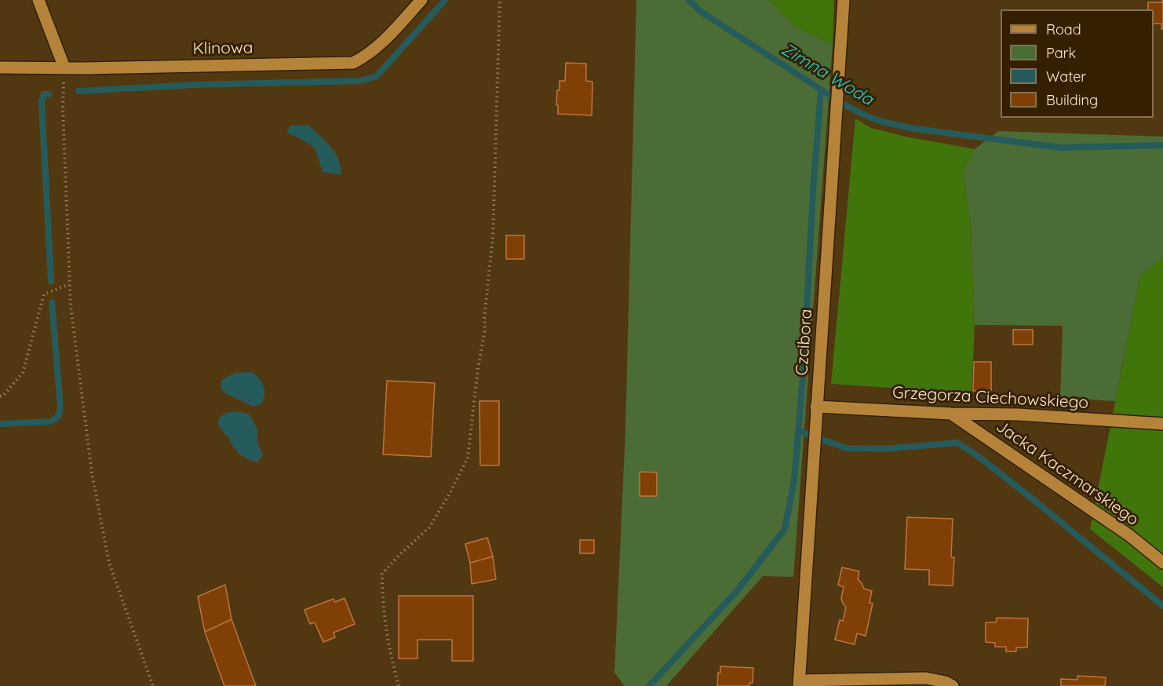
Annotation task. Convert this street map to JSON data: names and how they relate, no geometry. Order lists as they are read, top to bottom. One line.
{"streets":{"street":["Klinowa","Czcibora","Grzegorza Ciechowskiego","Jacka Kaczmarskiego"]},"crossings":[["Czcibora","Grzegorza Ciechowskiego"],["Grzegorza Ciechowskiego","Jacka Kaczmarskiego"]],"water":["Zimna Woda"],"legend":["Road","Park","Water","Building"]}
